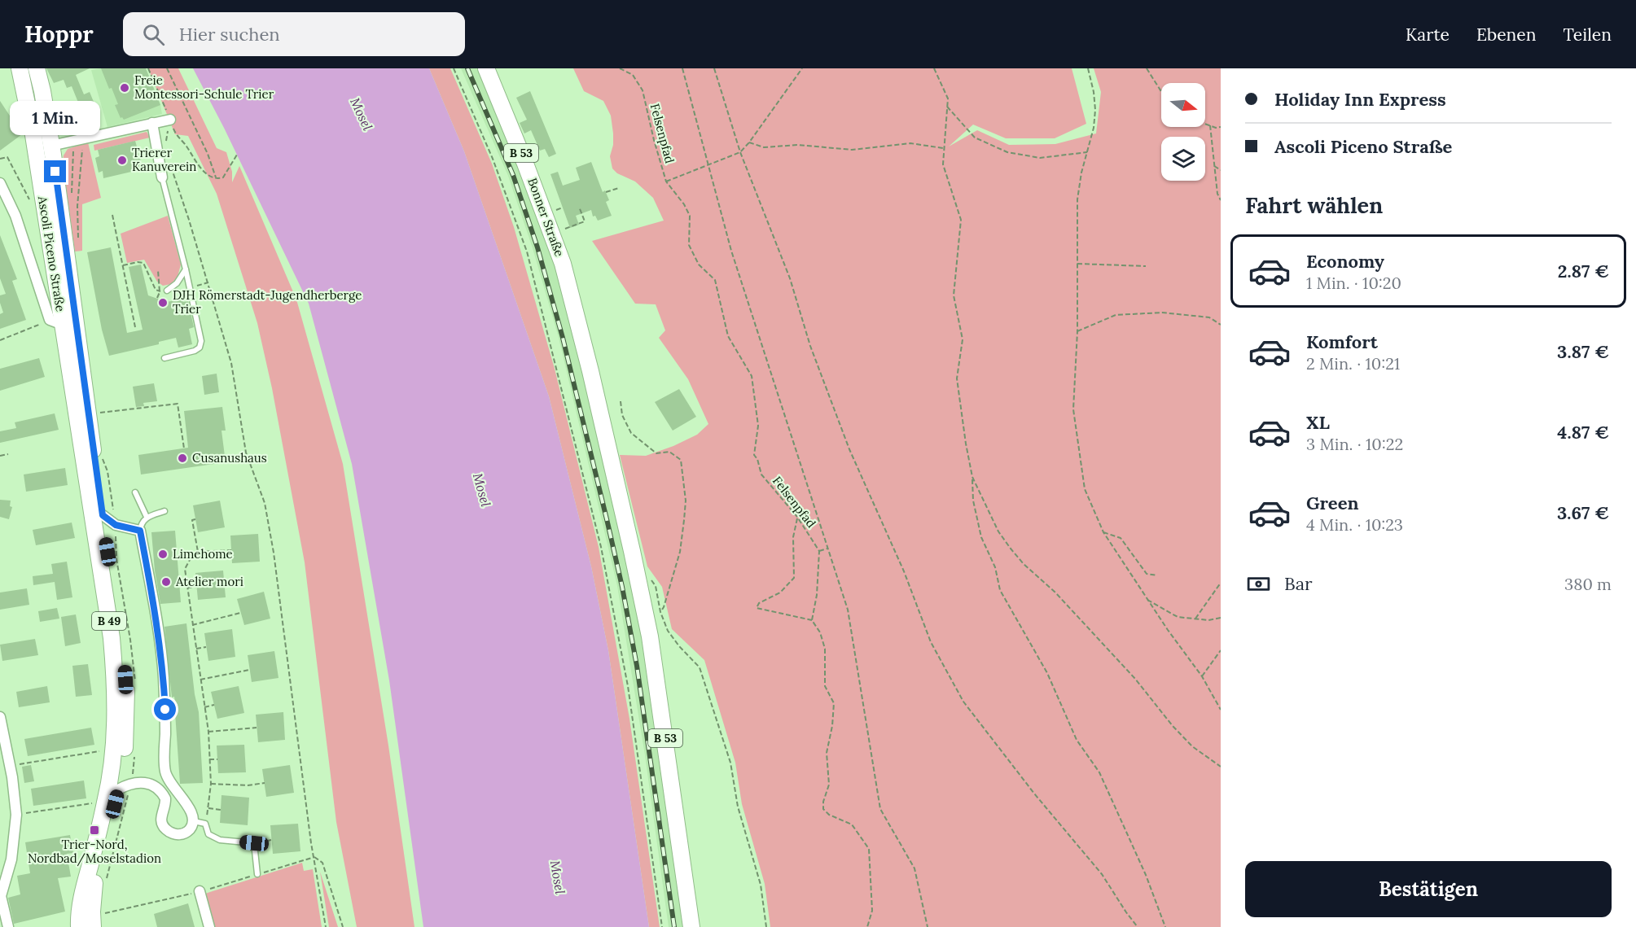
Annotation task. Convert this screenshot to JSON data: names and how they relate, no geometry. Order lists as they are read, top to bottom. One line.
{"streets":{"main road":["B 53","Bonner Straße","Ascoli Piceno Straße","B 49"],"path":["Felsenpfad"]},"crossings":[["B 53","Bonner Straße"],["Ascoli Piceno Straße","B 49"]],"water":["Mosel"],"places":{"other":["Freie Montessori-Schule Trier","Trierer Kanuverein","DJH Römerstadt-Jugendherberge Trier","Cusanushaus","Limehome","Atelier mori"],"transit":["Trier-Nord, Nordbad/Moselstadion"]},"north":"right","page":{"header":"Hoppr","search":"Hier suchen","nav":["Karte","Ebenen","Teilen"],"banner":["Holiday Inn Express","Ascoli Piceno Straße"],"bubble":"1 Min.","heading":"Fahrt wählen","list":[{"name":"Economy","note":"1 Min. · 10:20","value":"2.87 €"},{"name":"Komfort","note":"2 Min. · 10:21","value":"3.87 €"},{"name":"XL","note":"3 Min. · 10:22","value":"4.87 €"},{"name":"Green","note":"4 Min. · 10:23","value":"3.67 €"}],"pay":["Bar","380 m"],"buttons":"Bestätigen"}}
